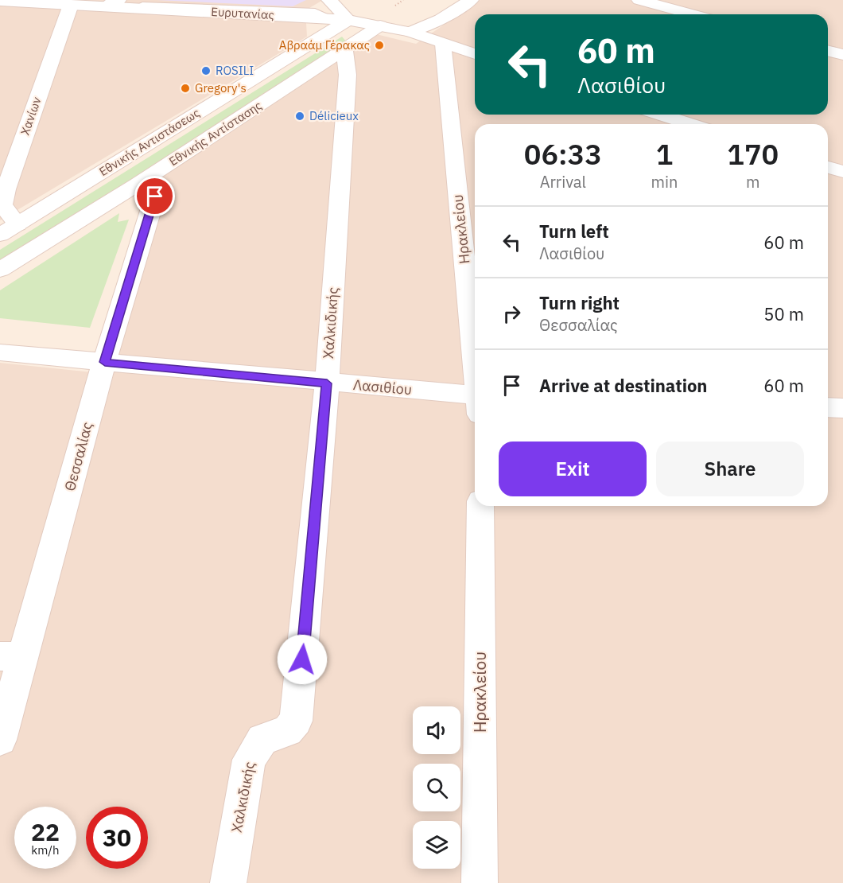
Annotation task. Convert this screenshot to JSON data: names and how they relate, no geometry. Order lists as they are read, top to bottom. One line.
{"streets":{"street":["Ευρυτανίας","Χανίων","Εθνικής Αντίστασης","Εθνικής Αντιστάσεως","Ηρακλείου","Χαλκιδικής","Λασιθίου","Θεσσαλίας"]},"crossings":[["Ευρυτανίας","Χανίων"],["Ευρυτανίας","Εθνικής Αντίστασης"],["Ευρυτανίας","Εθνικής Αντιστάσεως"],["Ευρυτανίας","Ηρακλείου"],["Χανίων","Εθνικής Αντιστάσεως"],["Εθνικής Αντίστασης","Χαλκιδικής"],["Εθνικής Αντίστασης","Θεσσαλίας"],["Χαλκιδικής","Λασιθίου"],["Λασιθίου","Θεσσαλίας"]],"places":["Αβραάμ Γέρακας","ROSILI","Gregory's","Délicieux"],"page":{"turn":["60 m","Λασιθίου"],"eta":["06:33","Arrival","1","min","170","m"],"list":[{"name":"Turn left","note":"Λασιθίου","value":"60 m"},{"name":"Turn right","note":"Θεσσαλίας","value":"50 m"},{"name":"Arrive at destination","value":"60 m"}],"buttons":["Exit","Share"],"speed":"22 km/h","limit":"30"}}
